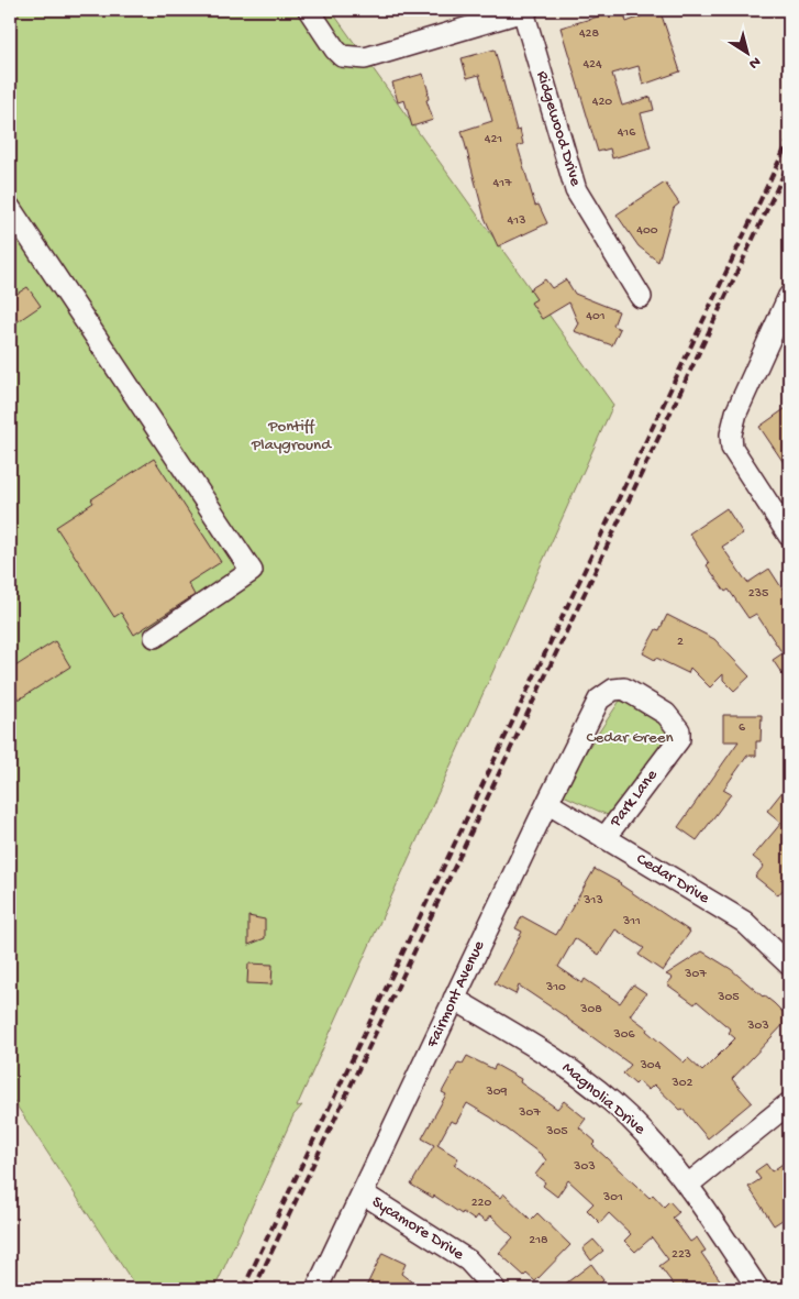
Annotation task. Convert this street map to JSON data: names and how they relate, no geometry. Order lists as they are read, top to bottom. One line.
{"streets":{"street":["Ridgewood Drive","Park Lane","Cedar Drive","Fairmont Avenue","Magnolia Drive","Sycamore Drive"]},"crossings":[["Park Lane","Cedar Drive"],["Park Lane","Fairmont Avenue"],["Cedar Drive","Fairmont Avenue"],["Fairmont Avenue","Magnolia Drive"],["Fairmont Avenue","Sycamore Drive"]],"parks":["Pontiff Playground","Cedar Green"],"house_numbers":["428","424","420","416","421","417","413","400","401","235","2","6","313","311","307","310","305","308","303","306","304","302","309","307","305","303","301","220","218","223"],"north":"bottom right"}
